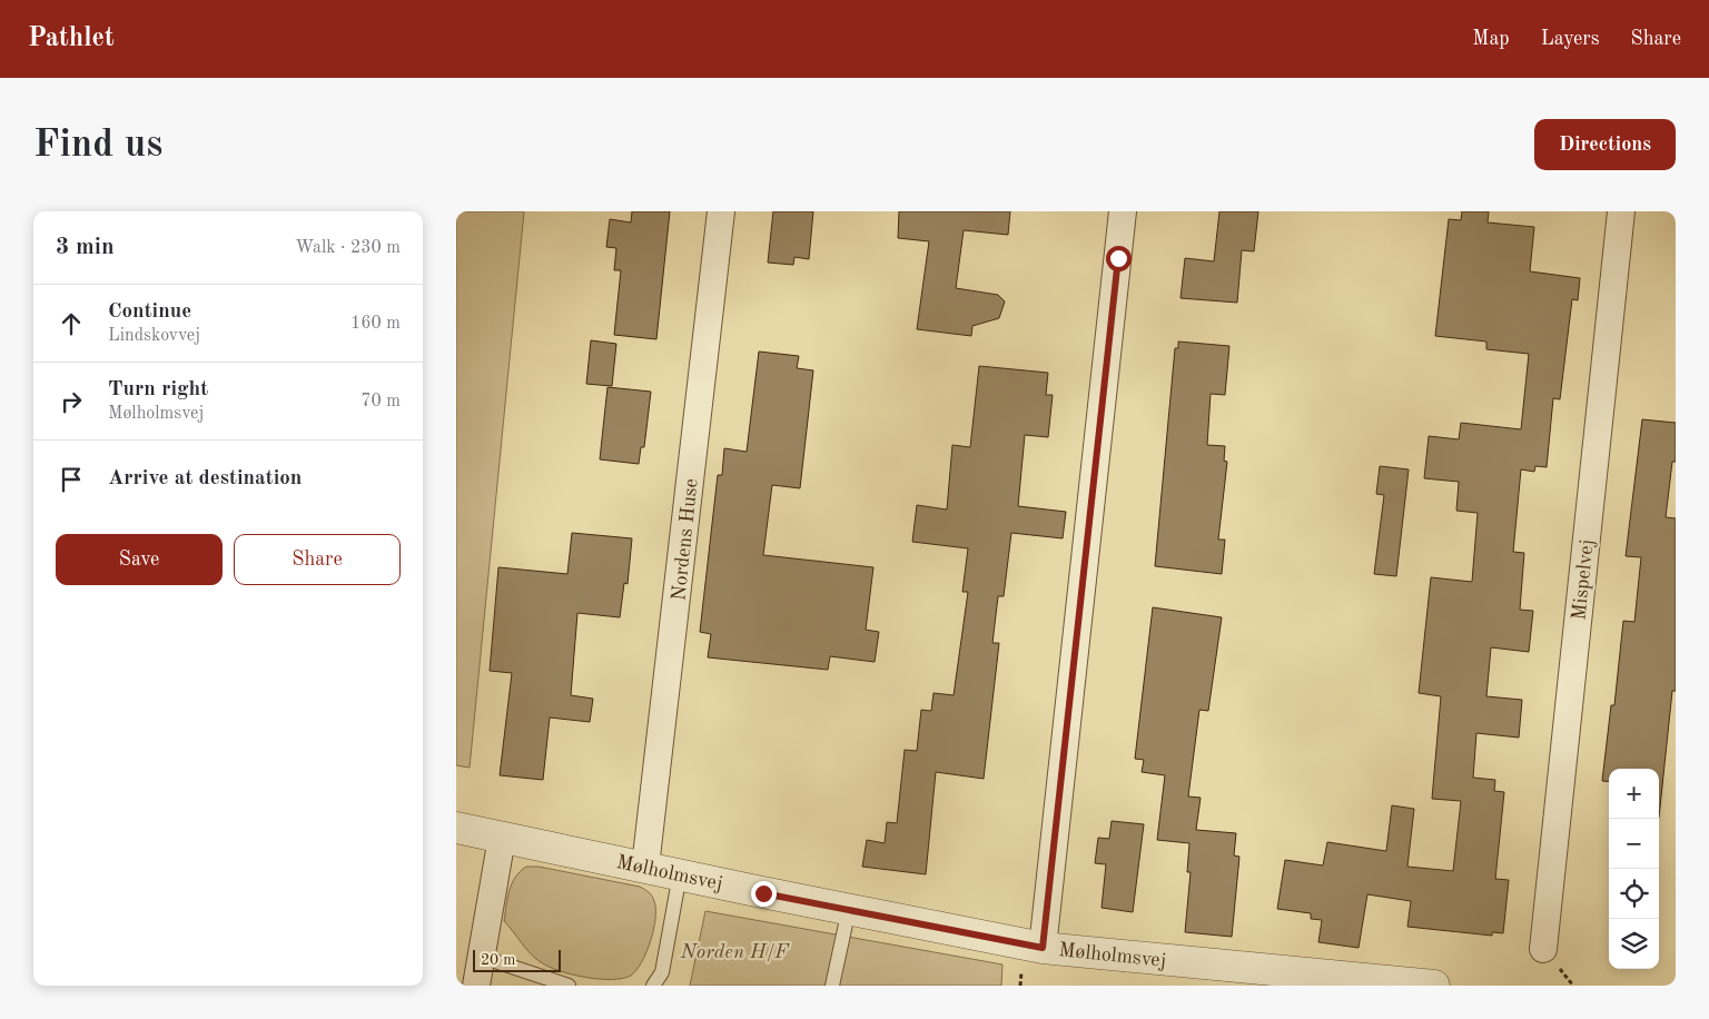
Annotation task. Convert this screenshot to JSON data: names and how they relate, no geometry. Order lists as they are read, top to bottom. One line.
{"streets":{"street":["Nordens Huse","Mispelvej","Mølholmsvej"]},"crossings":[["Nordens Huse","Mølholmsvej"]],"parks":["Norden H/F"],"scale_bar":"20 m","page":{"header":"Pathlet","nav":["Map","Layers","Share"],"buttons":["Directions",["Save","Share"]],"title":"Find us","heading":["3 min","Walk · 230 m"],"list":[["Continue","Lindskovvej","160 m"],["Turn right","Mølholmsvej","70 m"],"Arrive at destination"],"map_buttons":["+","−"],"scale":"20 m"}}
